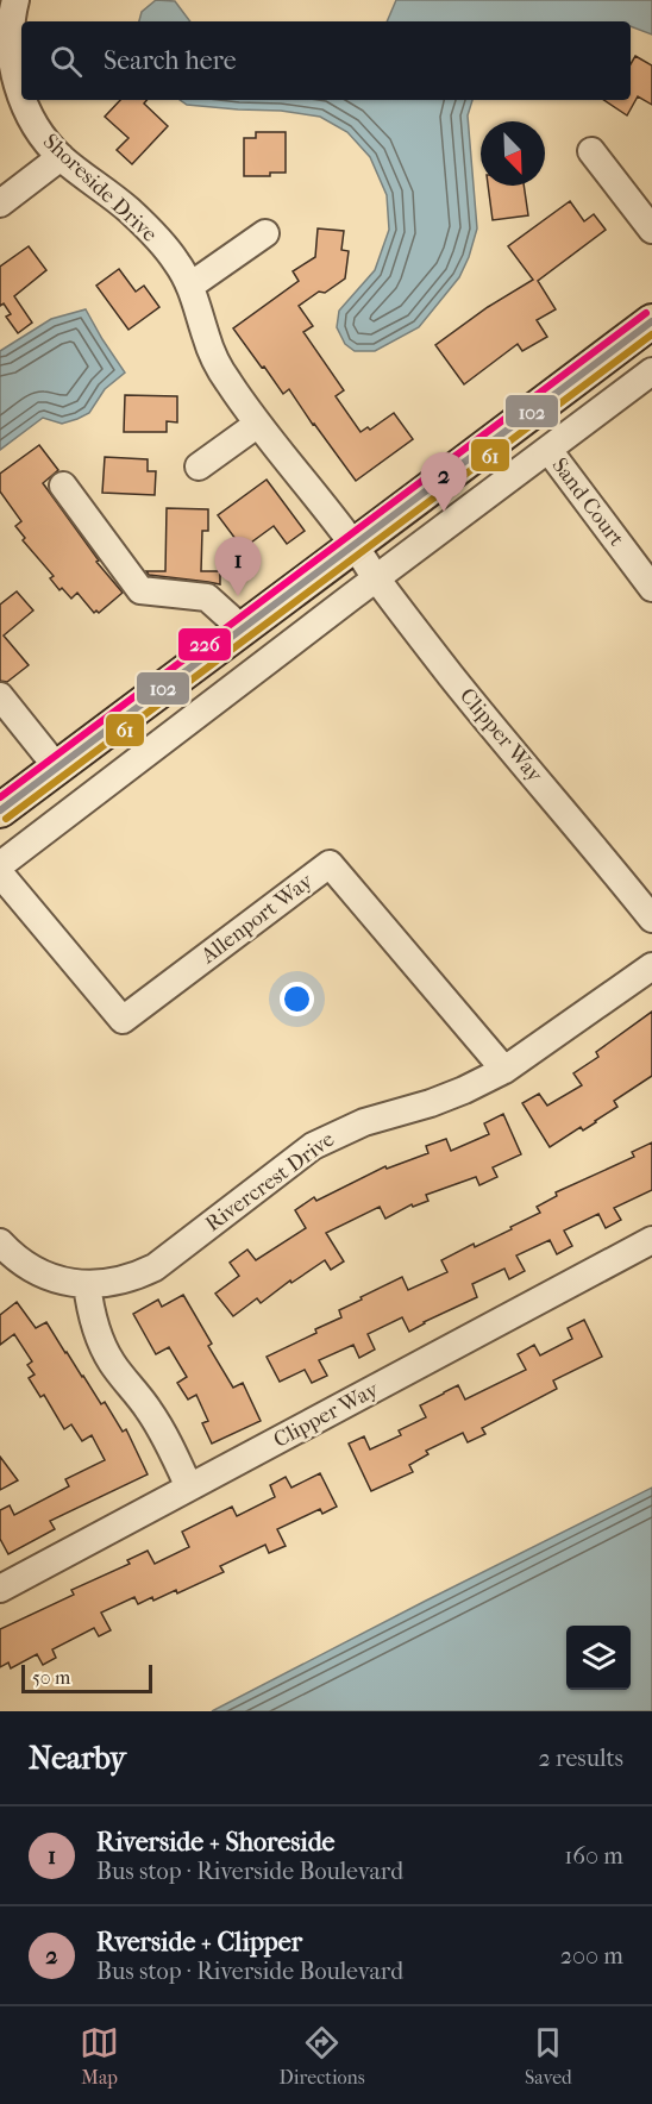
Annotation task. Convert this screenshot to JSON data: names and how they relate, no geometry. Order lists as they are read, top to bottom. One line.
{"streets":{"street":["Shoreside Drive","Sand Court","Clipper Way","Allenport Way","Rivercrest Drive"]},"crossings":[["Shoreside Drive","Clipper Way"],["Allenport Way","Rivercrest Drive"]],"lines":["transit line 226","transit line 102","transit line 61"],"scale_bar":"50 m","north":"bottom right","page":{"search":"Search here","pins":["2","1"],"scale":"50 m","heading":["Nearby","2 results"],"list":[{"mark":"1","name":"Riverside + Shoreside","note":"Bus stop · Riverside Boulevard","value":"160 m"},{"mark":"2","name":"Rverside + Clipper","note":"Bus stop · Riverside Boulevard","value":"200 m"}],"nav":["Map","Directions","Saved"]}}
